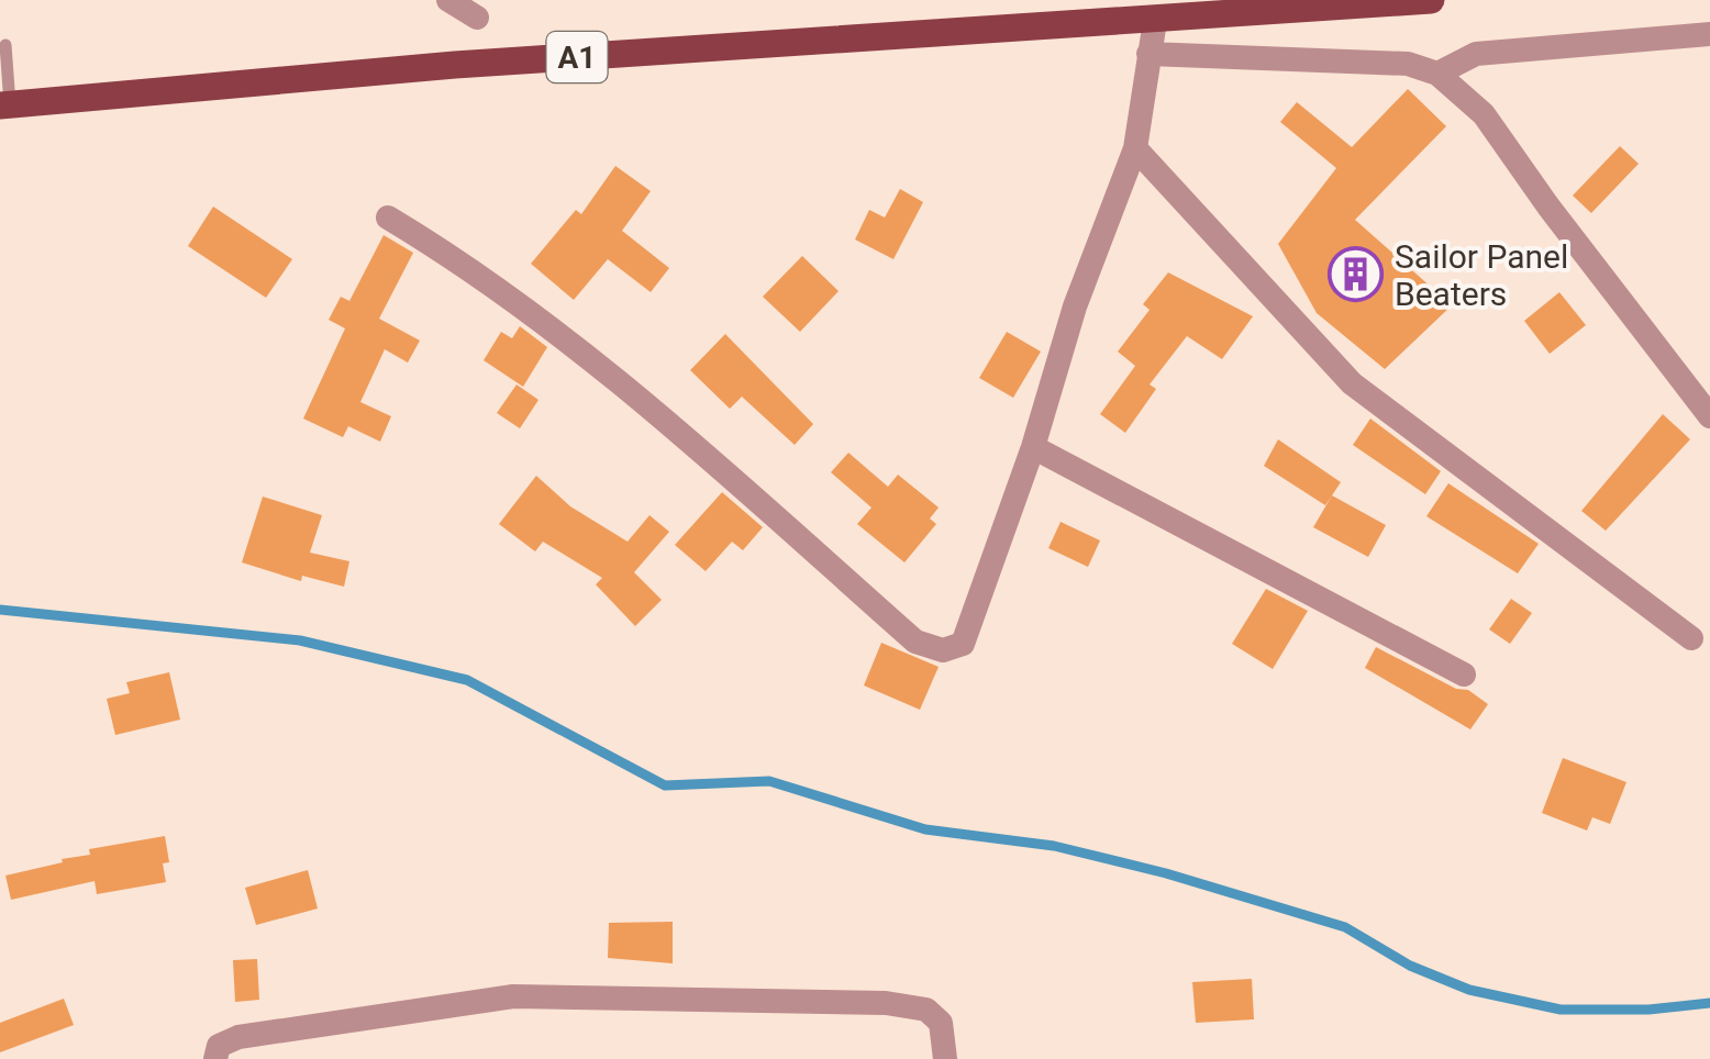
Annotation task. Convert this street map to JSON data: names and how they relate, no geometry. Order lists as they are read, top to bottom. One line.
{"streets":{"main road":["A1"]},"places":{"building":["Sailor Panel Beaters"]}}
